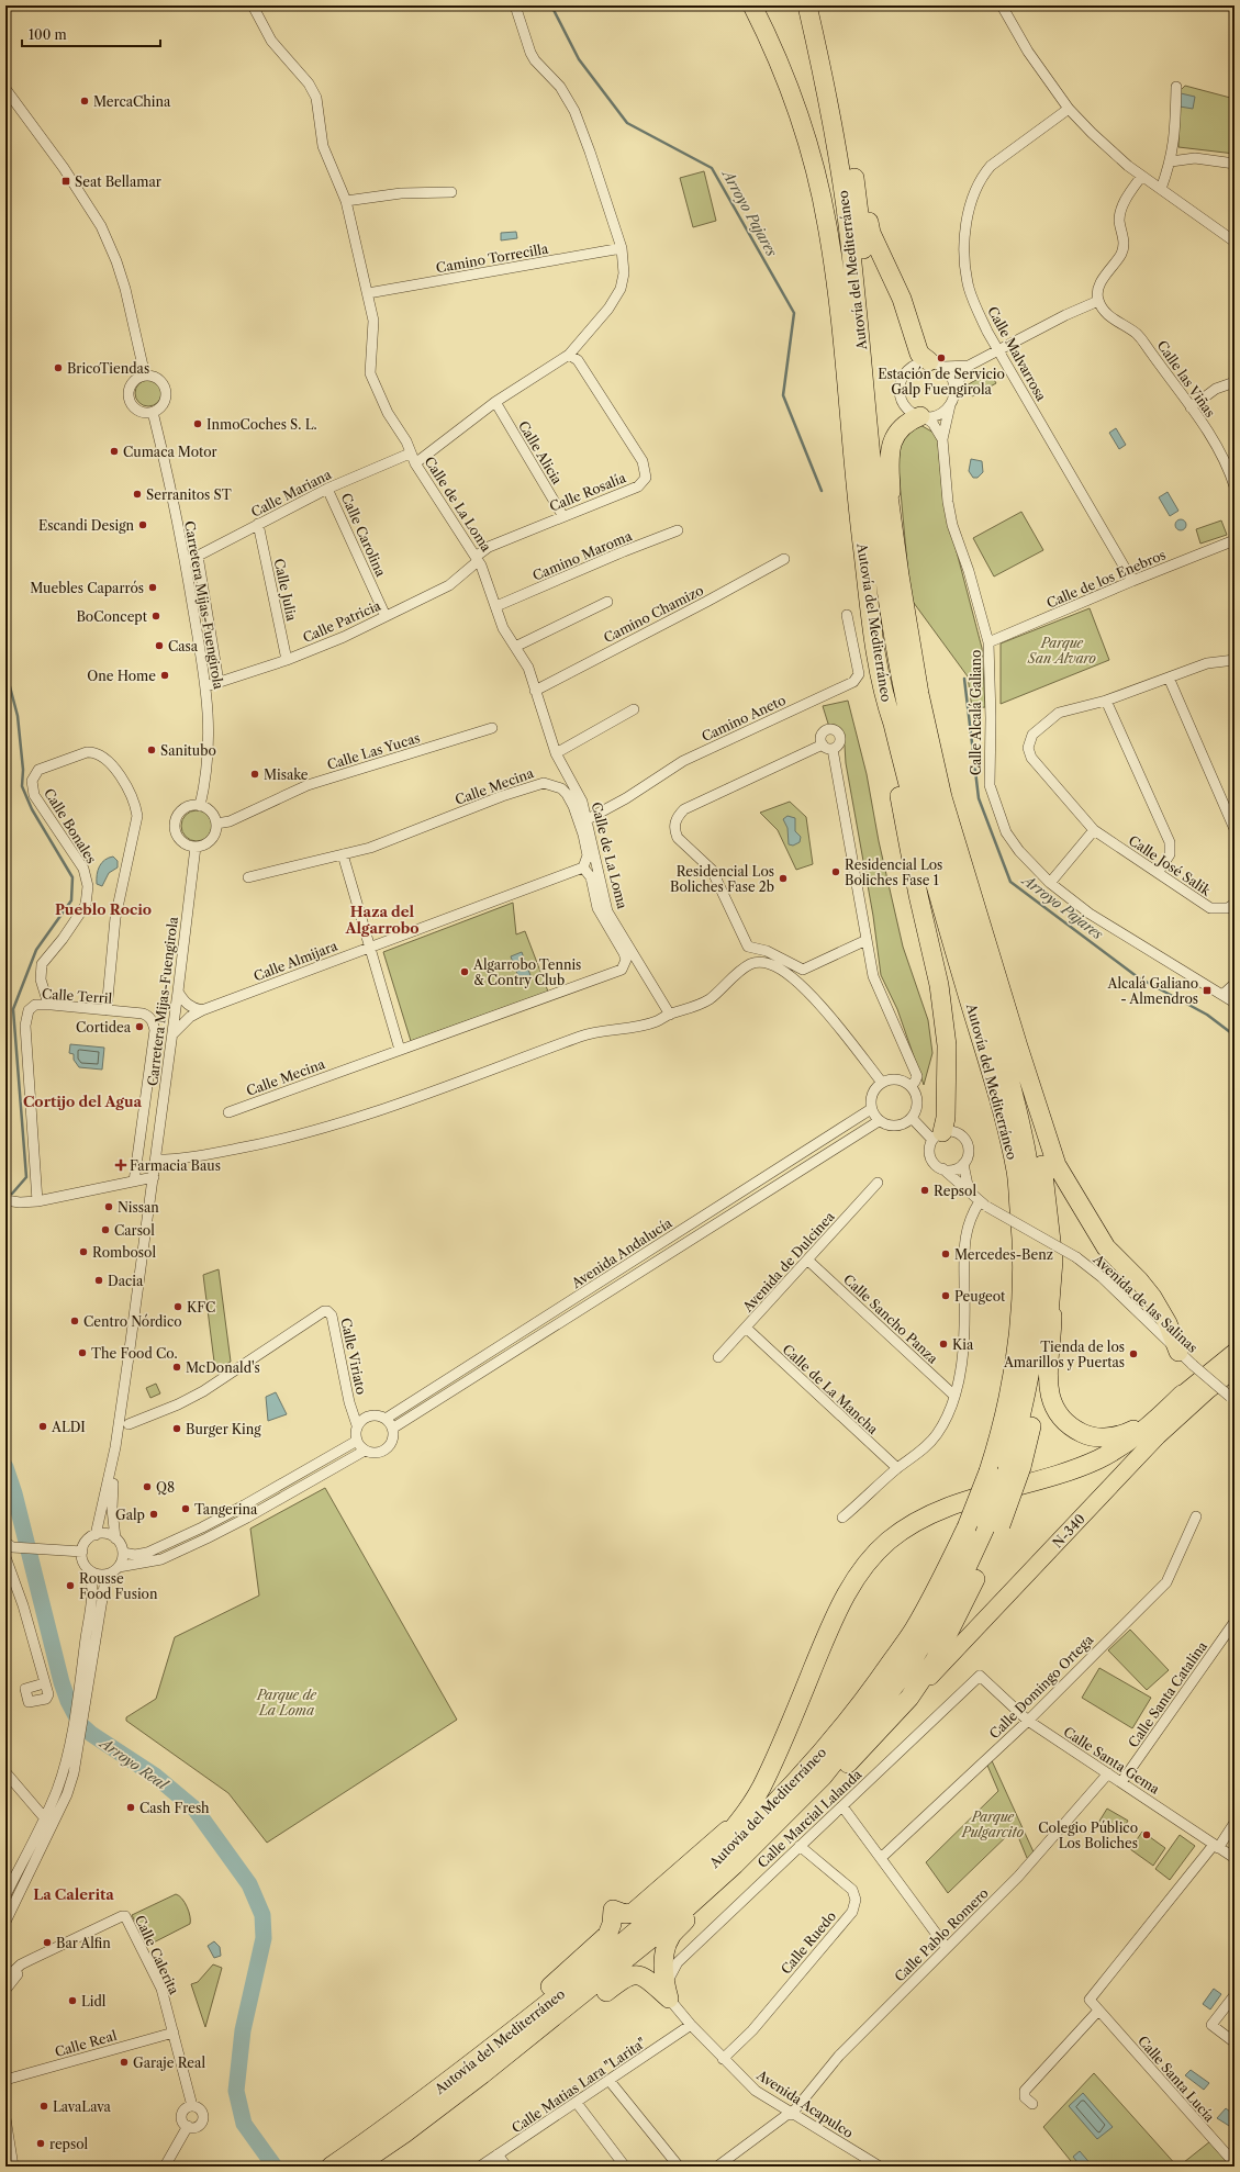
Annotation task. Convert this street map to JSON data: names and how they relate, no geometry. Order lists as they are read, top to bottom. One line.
{"streets":{"highway":["Autovía del Mediterráneo"],"main road":["N-340"],"street":["Camino Torrecilla","Calle Malvarrosa","Calle las Viñas","Calle Alicia","Calle Rosalía","Calle Mariana","Calle de La Loma","Calle Carolina","Camino Maroma","Calle de los Enebros","Calle Julia","Carretera Mijas-Fuengirola","Camino Chamizo","Calle Patricia","Calle Alcalá Galiano","Camino Aneto","Calle Las Yucas","Calle Mecina","Calle Bonales","Calle José Salik","Calle Almijara","Calle Terril","Avenida Andalucía","Avenida de Dulcinea","Avenida de las Salinas","Calle Sancho Panza","Calle Viriato","Calle de La Mancha","Calle Domingo Ortega","Calle Santa Catalina","Calle Santa Gema","Calle Marcial Lalanda","Calle Pablo Romero","Calle Ruedo","Calle Calerita","Calle Real","Calle Santa Lucía","Calle Matias Lara \"Larita\"","Avenida Acapulco"]},"crossings":[["Camino Torrecilla","Calle de La Loma"],["Calle Malvarrosa","Calle de los Enebros"],["Calle Alicia","Calle Rosalía"],["Calle Rosalía","Calle de La Loma"],["Calle Rosalía","Calle Patricia"],["Calle Mariana","Calle de La Loma"],["Calle Mariana","Calle Carolina"],["Calle Mariana","Calle Julia"],["Calle Mariana","Carretera Mijas-Fuengirola"],["Calle de La Loma","Camino Maroma"],["Calle de La Loma","Camino Chamizo"],["Calle de La Loma","Calle Patricia"],["Calle de La Loma","Camino Aneto"],["Calle Carolina","Calle Patricia"],["Calle de los Enebros","Calle Alcalá Galiano"],["Calle Julia","Calle Patricia"],["Carretera Mijas-Fuengirola","Calle Patricia"],["Carretera Mijas-Fuengirola","Calle Las Yucas"],["Carretera Mijas-Fuengirola","Calle Almijara"],["Calle Mecina","Calle Almijara"],["Calle Bonales","Calle Terril"],["Avenida Andalucía","Calle Viriato"],["Avenida de Dulcinea","Calle Sancho Panza"],["Avenida de Dulcinea","Calle de La Mancha"],["Calle Domingo Ortega","Calle Santa Gema"],["Calle Santa Catalina","Calle Santa Gema"],["Calle Santa Gema","Calle Marcial Lalanda"],["Calle Santa Gema","Calle Pablo Romero"],["Calle Marcial Lalanda","Calle Ruedo"],["Calle Marcial Lalanda","Avenida Acapulco"],["Calle Pablo Romero","Avenida Acapulco"],["Calle Ruedo","Avenida Acapulco"],["Calle Calerita","Calle Real"],["Calle Matias Lara \"Larita\"","Avenida Acapulco"]],"districts":["Pueblo Rocio","Haza del Algarrobo","Cortijo del Agua","La Calerita"],"water":["Arroyo Pajares","Arroyo Real"],"parks":["Parque San Alvaro","Parque de La Loma","Parque Pulgarcito"],"places":{"other":["MercaChina","Estación de Servicio Galp Fuengirola","BricoTiendas","InmoCoches S. L.","Cumaca Motor","Serranitos ST","Escandi Design","Muebles Caparrós","BoConcept","Casa","One Home","Sanitubo","Misake","Residencial Los Boliches Fase 1","Residencial Los Boliches Fase 2b","Algarrobo Tennis & Contry Club","Cortidea","Repsol","Nissan","Carsol","Rombosol","Mercedes-Benz","Dacia","Peugeot","KFC","Centro Nórdico","Kia","The Food Co.","Tienda de los Amarillos y Puertas","McDonald's","ALDI","Burger King","Q8","Tangerina","Galp","Rousse Food Fusion","Cash Fresh","Colegio Público Los Boliches","Bar Alfin","Lidl","Garaje Real","LavaLava","repsol"],"transit":["Seat Bellamar","Alcalá Galiano - Almendros"],"health":["Farmacia Baus"]},"scale_bar":"100 m"}
